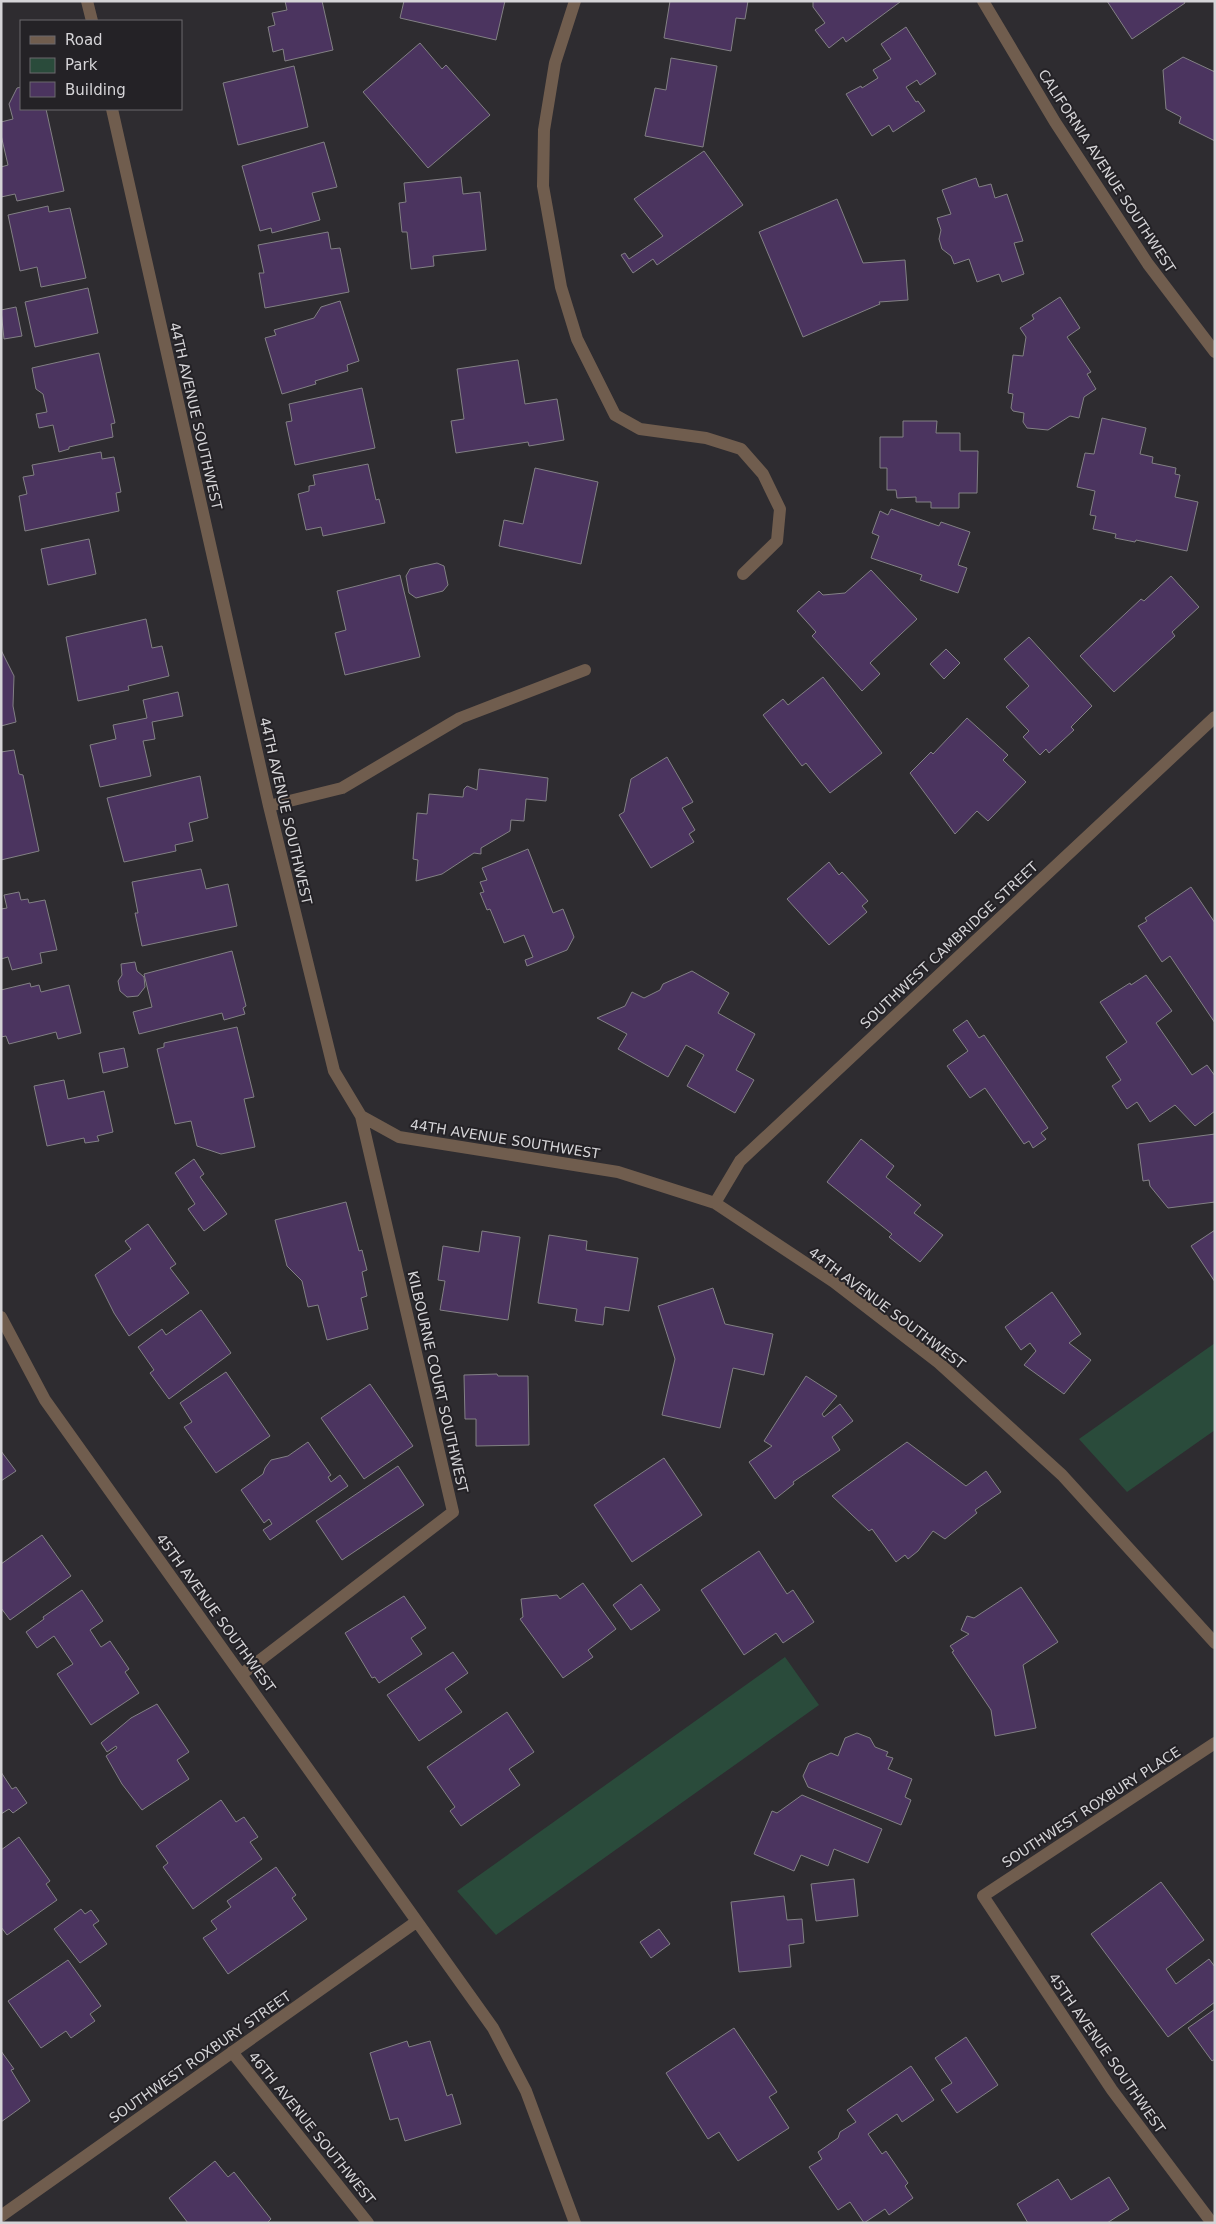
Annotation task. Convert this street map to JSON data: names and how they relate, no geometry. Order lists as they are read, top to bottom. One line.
{"streets":{"street":["CALIFORNIA AVENUE SOUTHWEST","44TH AVENUE SOUTHWEST","SOUTHWEST CAMBRIDGE STREET","KILBOURNE COURT SOUTHWEST","45TH AVENUE SOUTHWEST","SOUTHWEST ROXBURY PLACE","SOUTHWEST ROXBURY STREET","46TH AVENUE SOUTHWEST"]},"crossings":[["44TH AVENUE SOUTHWEST","SOUTHWEST CAMBRIDGE STREET"],["44TH AVENUE SOUTHWEST","KILBOURNE COURT SOUTHWEST"],["KILBOURNE COURT SOUTHWEST","45TH AVENUE SOUTHWEST"],["45TH AVENUE SOUTHWEST","SOUTHWEST ROXBURY PLACE"],["45TH AVENUE SOUTHWEST","SOUTHWEST ROXBURY STREET"],["SOUTHWEST ROXBURY STREET","46TH AVENUE SOUTHWEST"]],"legend":["Road","Park","Building"]}
